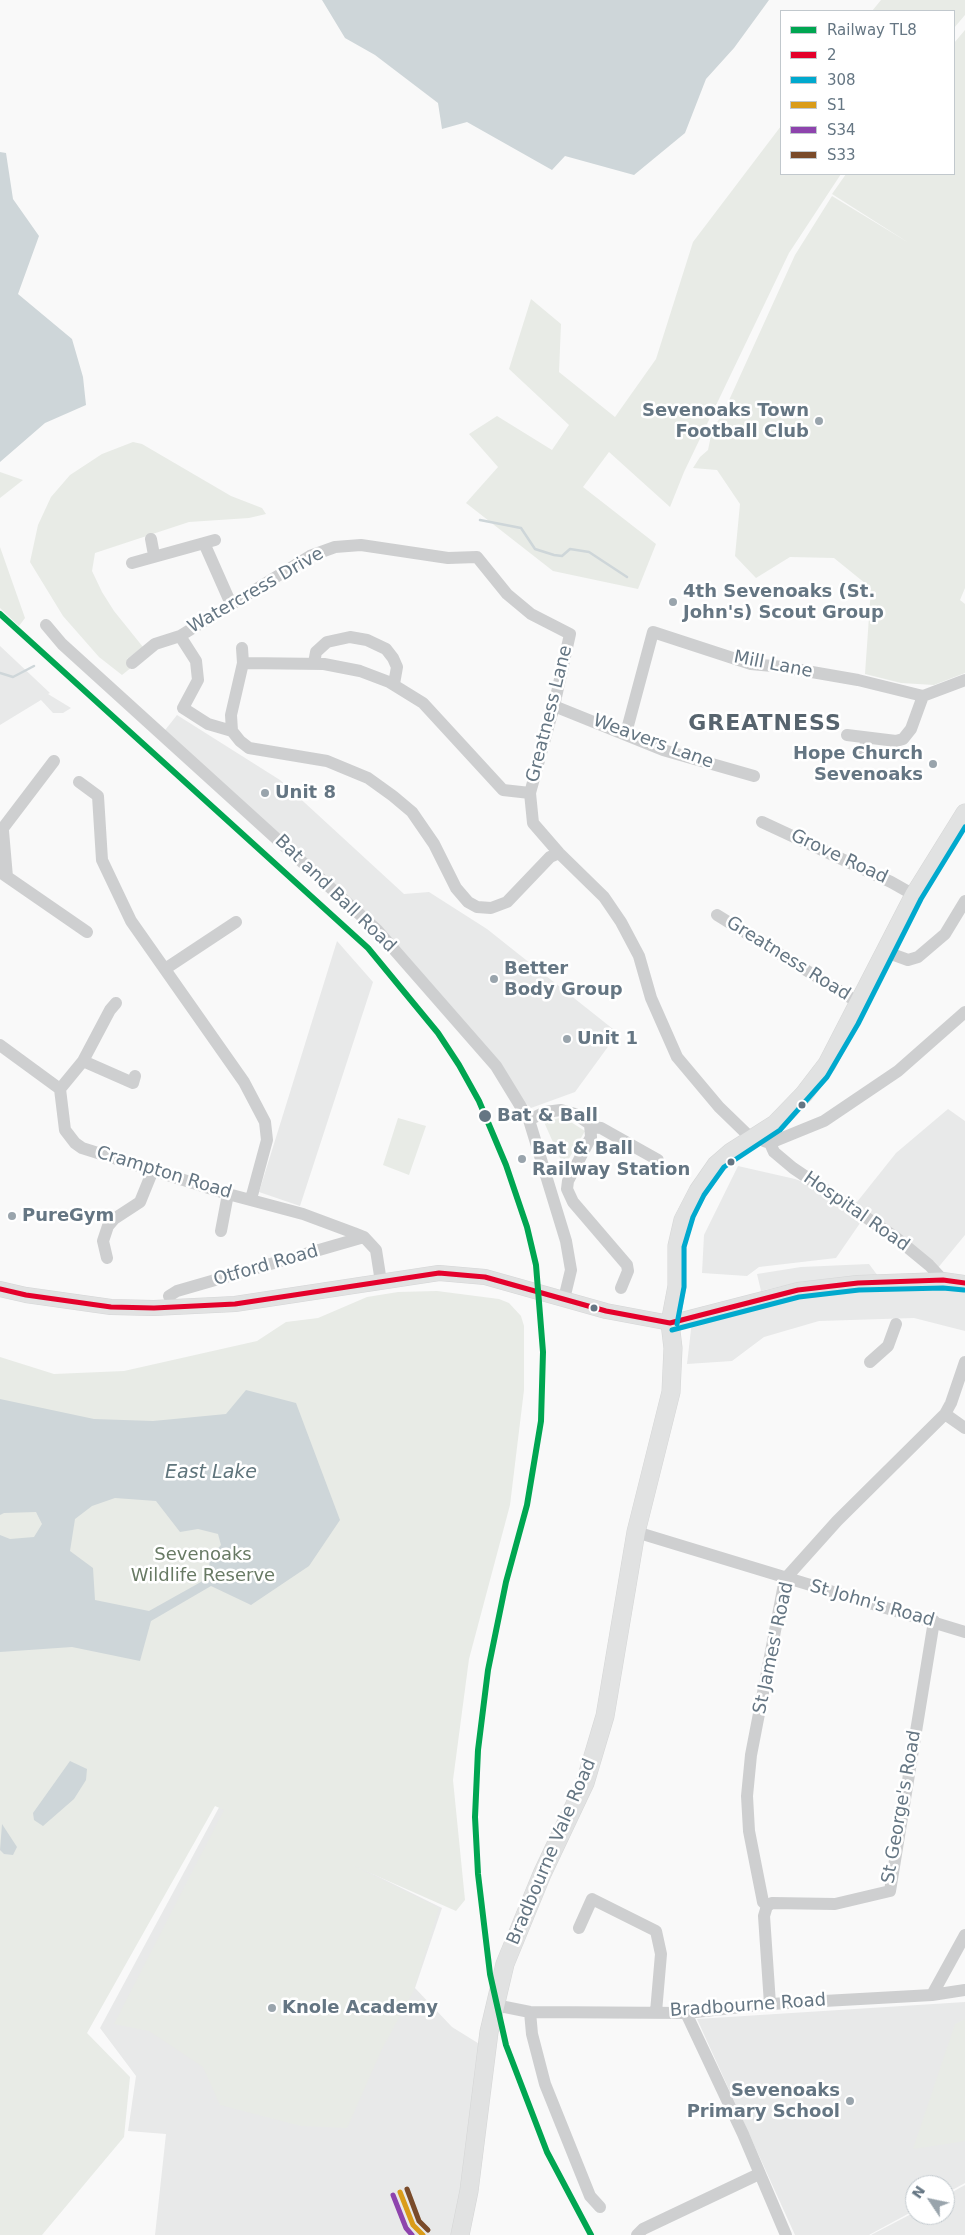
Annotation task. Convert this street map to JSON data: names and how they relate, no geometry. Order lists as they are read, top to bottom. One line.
{"streets":{"highway":["Bradbourne Vale Road"],"main road":["Otford Road"],"street":["Watercress Drive","Mill Lane","Greatness Lane","Weavers Lane","Grove Road","Bat and Ball Road","Greatness Road","Crampton Road","Hospital Road","St John's Road","St James' Road","St George's Road","Bradbourne Road"]},"crossings":[["Watercress Drive","Greatness Lane"],["Mill Lane","Weavers Lane"],["Greatness Lane","Weavers Lane"],["Greatness Lane","Hospital Road"],["Greatness Lane","Bradbourne Vale Road"],["Grove Road","Bradbourne Vale Road"],["Bat and Ball Road","Otford Road"],["Greatness Road","Bradbourne Vale Road"],["Crampton Road","Otford Road"],["Hospital Road","Bradbourne Vale Road"],["Otford Road","Bradbourne Vale Road"],["St John's Road","St James' Road"],["St John's Road","St George's Road"],["St John's Road","Bradbourne Vale Road"],["St James' Road","St George's Road"],["Bradbourne Vale Road","Bradbourne Road"]],"districts":["GREATNESS"],"water":["East Lake"],"parks":["Sevenoaks Wildlife Reserve"],"places":["Sevenoaks Town Football Club","4th Sevenoaks (St. John's) Scout Group","Hope Church Sevenoaks","Unit 8","Better Body Group","Unit 1","Bat & Ball","Bat & Ball Railway Station","PureGym","Knole Academy","Sevenoaks Primary School"],"lines":["rail line TL8","transit line 308","transit line 2","transit line S33","transit line S1","transit line S34"],"legend":["Railway TL8","2","308","S1","S34","S33"],"north":"top left"}
